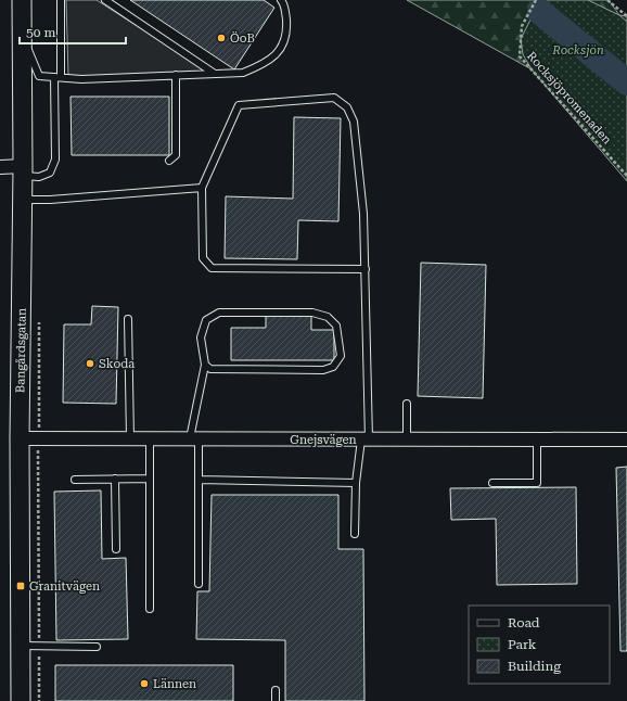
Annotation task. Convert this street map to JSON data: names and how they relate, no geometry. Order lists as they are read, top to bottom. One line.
{"streets":{"main road":["Bangårdsgatan"],"street":["Gnejsvägen"],"path":["Rocksjöpromenaden"]},"crossings":[["Bangårdsgatan","Gnejsvägen"]],"parks":["Rocksjön"],"places":{"other":["ÖoB","Skoda","Lännen"],"transit":["Granitvägen"]},"legend":["Road","Park","Building"],"scale_bar":"50 m"}
